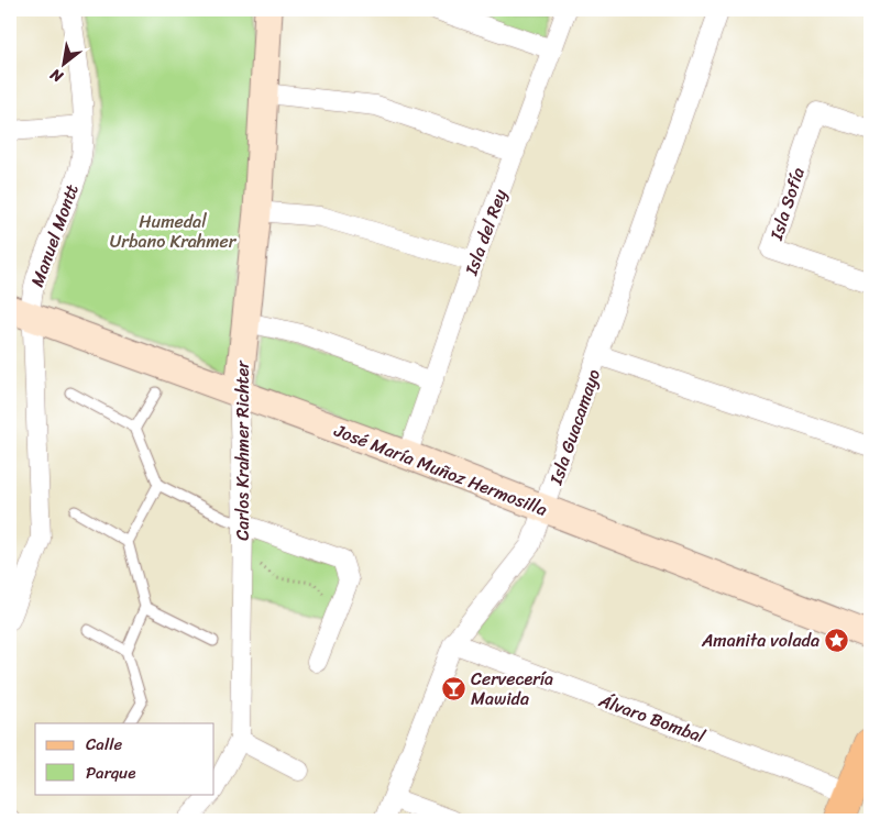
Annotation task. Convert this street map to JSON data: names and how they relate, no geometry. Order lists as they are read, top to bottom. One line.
{"streets":{"street":["Isla Sofía","Isla del Rey","Manuel Montt","Isla Guacamayo","Carlos Krahmer Richter","José María Muñoz Hermosilla","Álvaro Bombal"]},"crossings":[["Isla del Rey","José María Muñoz Hermosilla"],["Manuel Montt","José María Muñoz Hermosilla"],["Isla Guacamayo","José María Muñoz Hermosilla"],["Isla Guacamayo","Álvaro Bombal"],["Carlos Krahmer Richter","José María Muñoz Hermosilla"]],"parks":["Humedal Urbano Krahmer"],"places":{"place":["Amanita volada"],"bar":["Cervecería Mawida"]},"legend":["Calle","Parque"],"north":"bottom left"}
